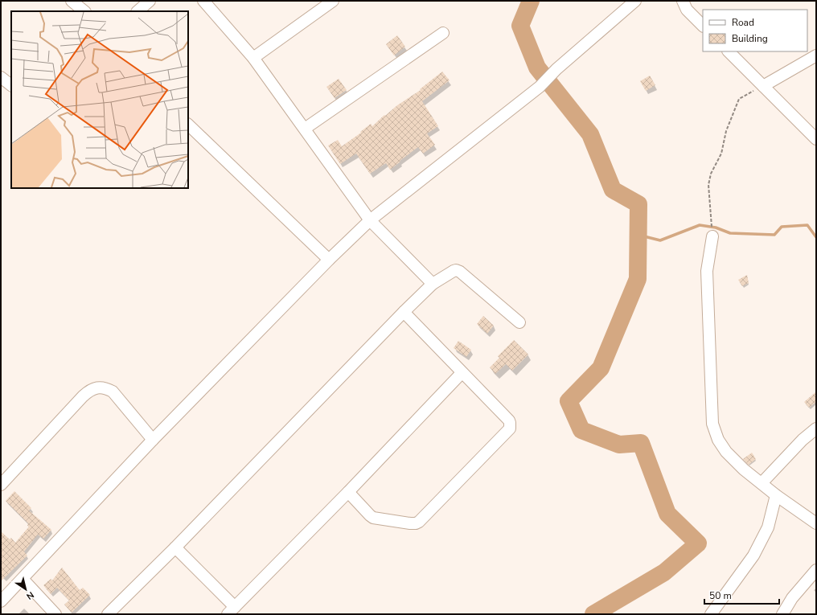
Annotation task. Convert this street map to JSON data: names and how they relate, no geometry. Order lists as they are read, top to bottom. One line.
{"legend":["Road","Building"],"scale_bar":"50 m","north":"bottom right"}
